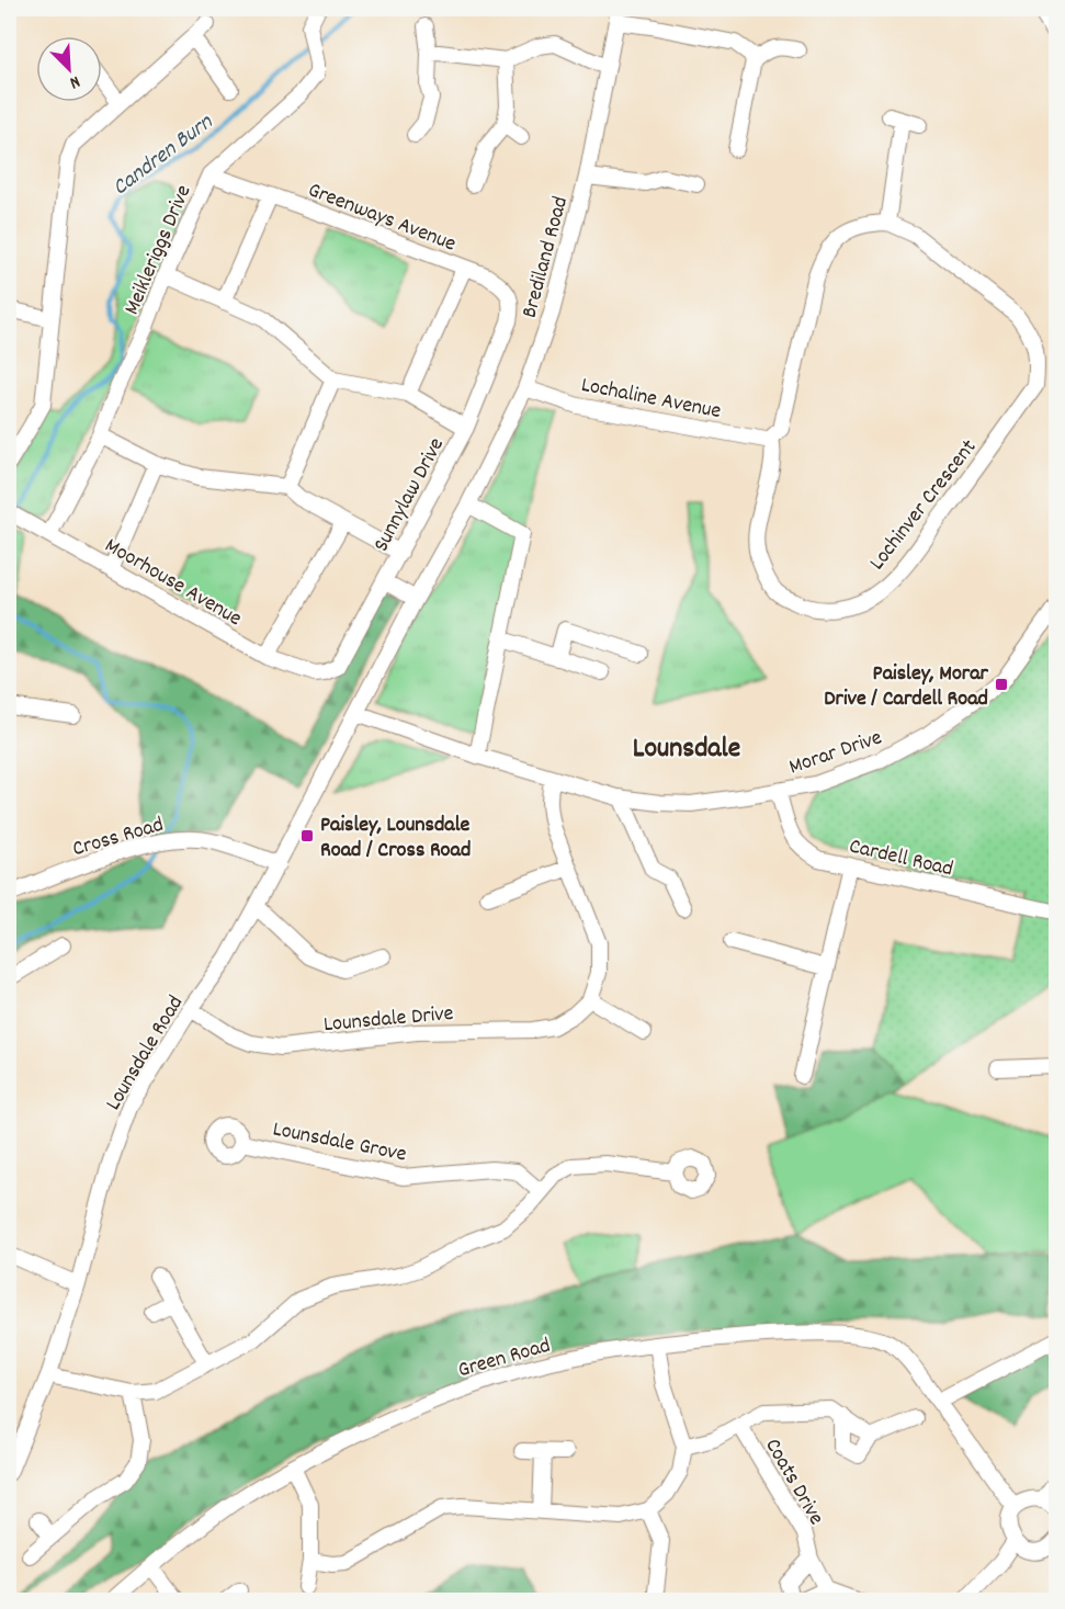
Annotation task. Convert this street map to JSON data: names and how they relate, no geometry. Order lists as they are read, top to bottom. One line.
{"streets":{"street":["Greenways Avenue","Meikleriggs Drive","Brediland Road","Lochaline Avenue","Sunnylaw Drive","Lochinver Crescent","Moorhouse Avenue","Morar Drive","Cross Road","Cardell Road","Lounsdale Drive","Lounsdale Road","Lounsdale Grove","Green Road","Coats Drive"]},"crossings":[["Greenways Avenue","Meikleriggs Drive"],["Greenways Avenue","Sunnylaw Drive"],["Meikleriggs Drive","Moorhouse Avenue"],["Brediland Road","Lochaline Avenue"],["Brediland Road","Lounsdale Road"],["Lochaline Avenue","Lochinver Crescent"],["Sunnylaw Drive","Moorhouse Avenue"],["Morar Drive","Cardell Road"],["Cross Road","Lounsdale Road"],["Lounsdale Drive","Lounsdale Road"]],"districts":["Lounsdale"],"water":["Candren Burn"],"places":{"transit":["Paisley, Morar Drive / Cardell Road","Paisley, Lounsdale Road / Cross Road"]},"north":"bottom right"}
